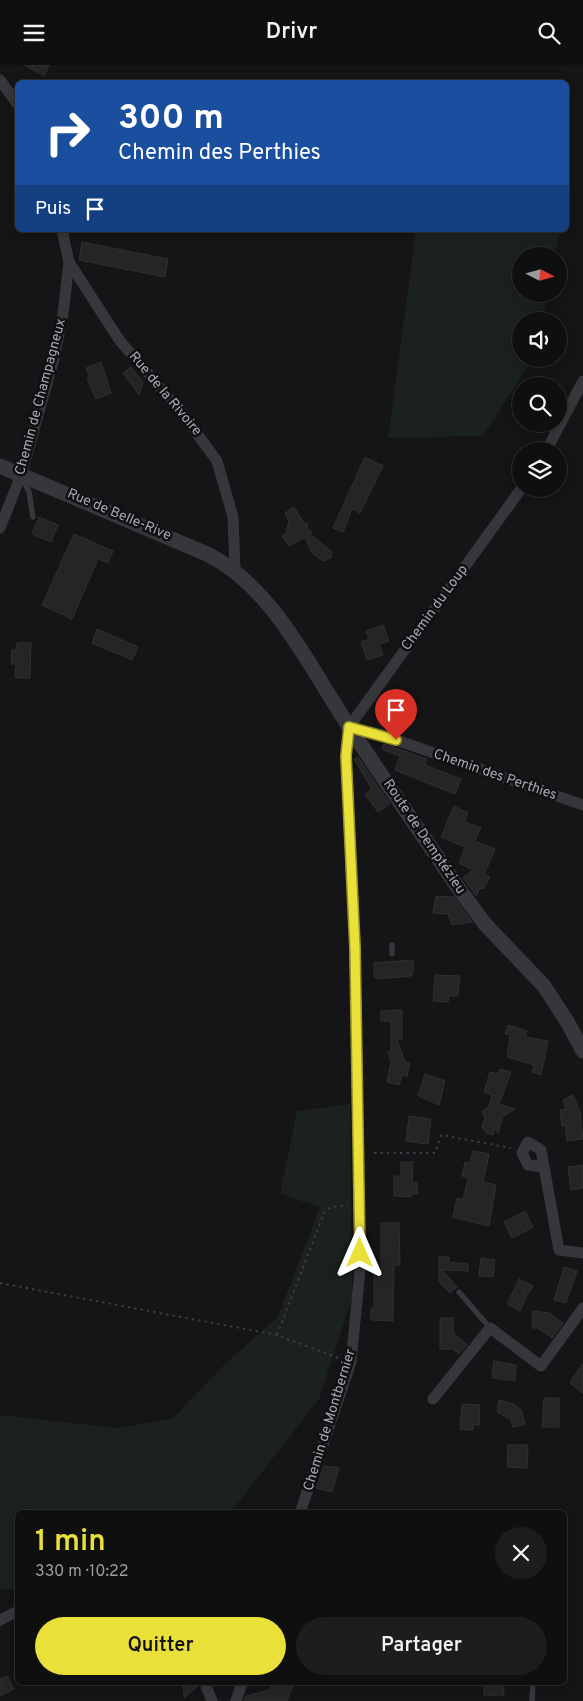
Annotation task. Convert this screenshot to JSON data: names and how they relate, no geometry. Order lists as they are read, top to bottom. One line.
{"streets":{"street":["Rue de la Rivoire","Chemin de Champagneux","Rue de Belle-Rive","Chemin du Loup","Chemin des Perthies","Route de Demptézieu","Chemin de Montbernier"]},"crossings":[["Rue de la Rivoire","Chemin de Champagneux"],["Rue de la Rivoire","Rue de Belle-Rive"],["Rue de la Rivoire","Route de Demptézieu"],["Chemin de Champagneux","Rue de Belle-Rive"],["Rue de Belle-Rive","Route de Demptézieu"],["Chemin du Loup","Chemin des Perthies"],["Chemin du Loup","Route de Demptézieu"],["Chemin du Loup","Chemin de Montbernier"],["Chemin des Perthies","Route de Demptézieu"],["Chemin des Perthies","Chemin de Montbernier"],["Route de Demptézieu","Chemin de Montbernier"]],"north":"right","page":{"header":"Drivr","turn":["300 m","Chemin des Perthies"],"then":"Puis","heading":["1 min","330 m · 10:22"],"buttons":["Quitter","Partager"]}}
